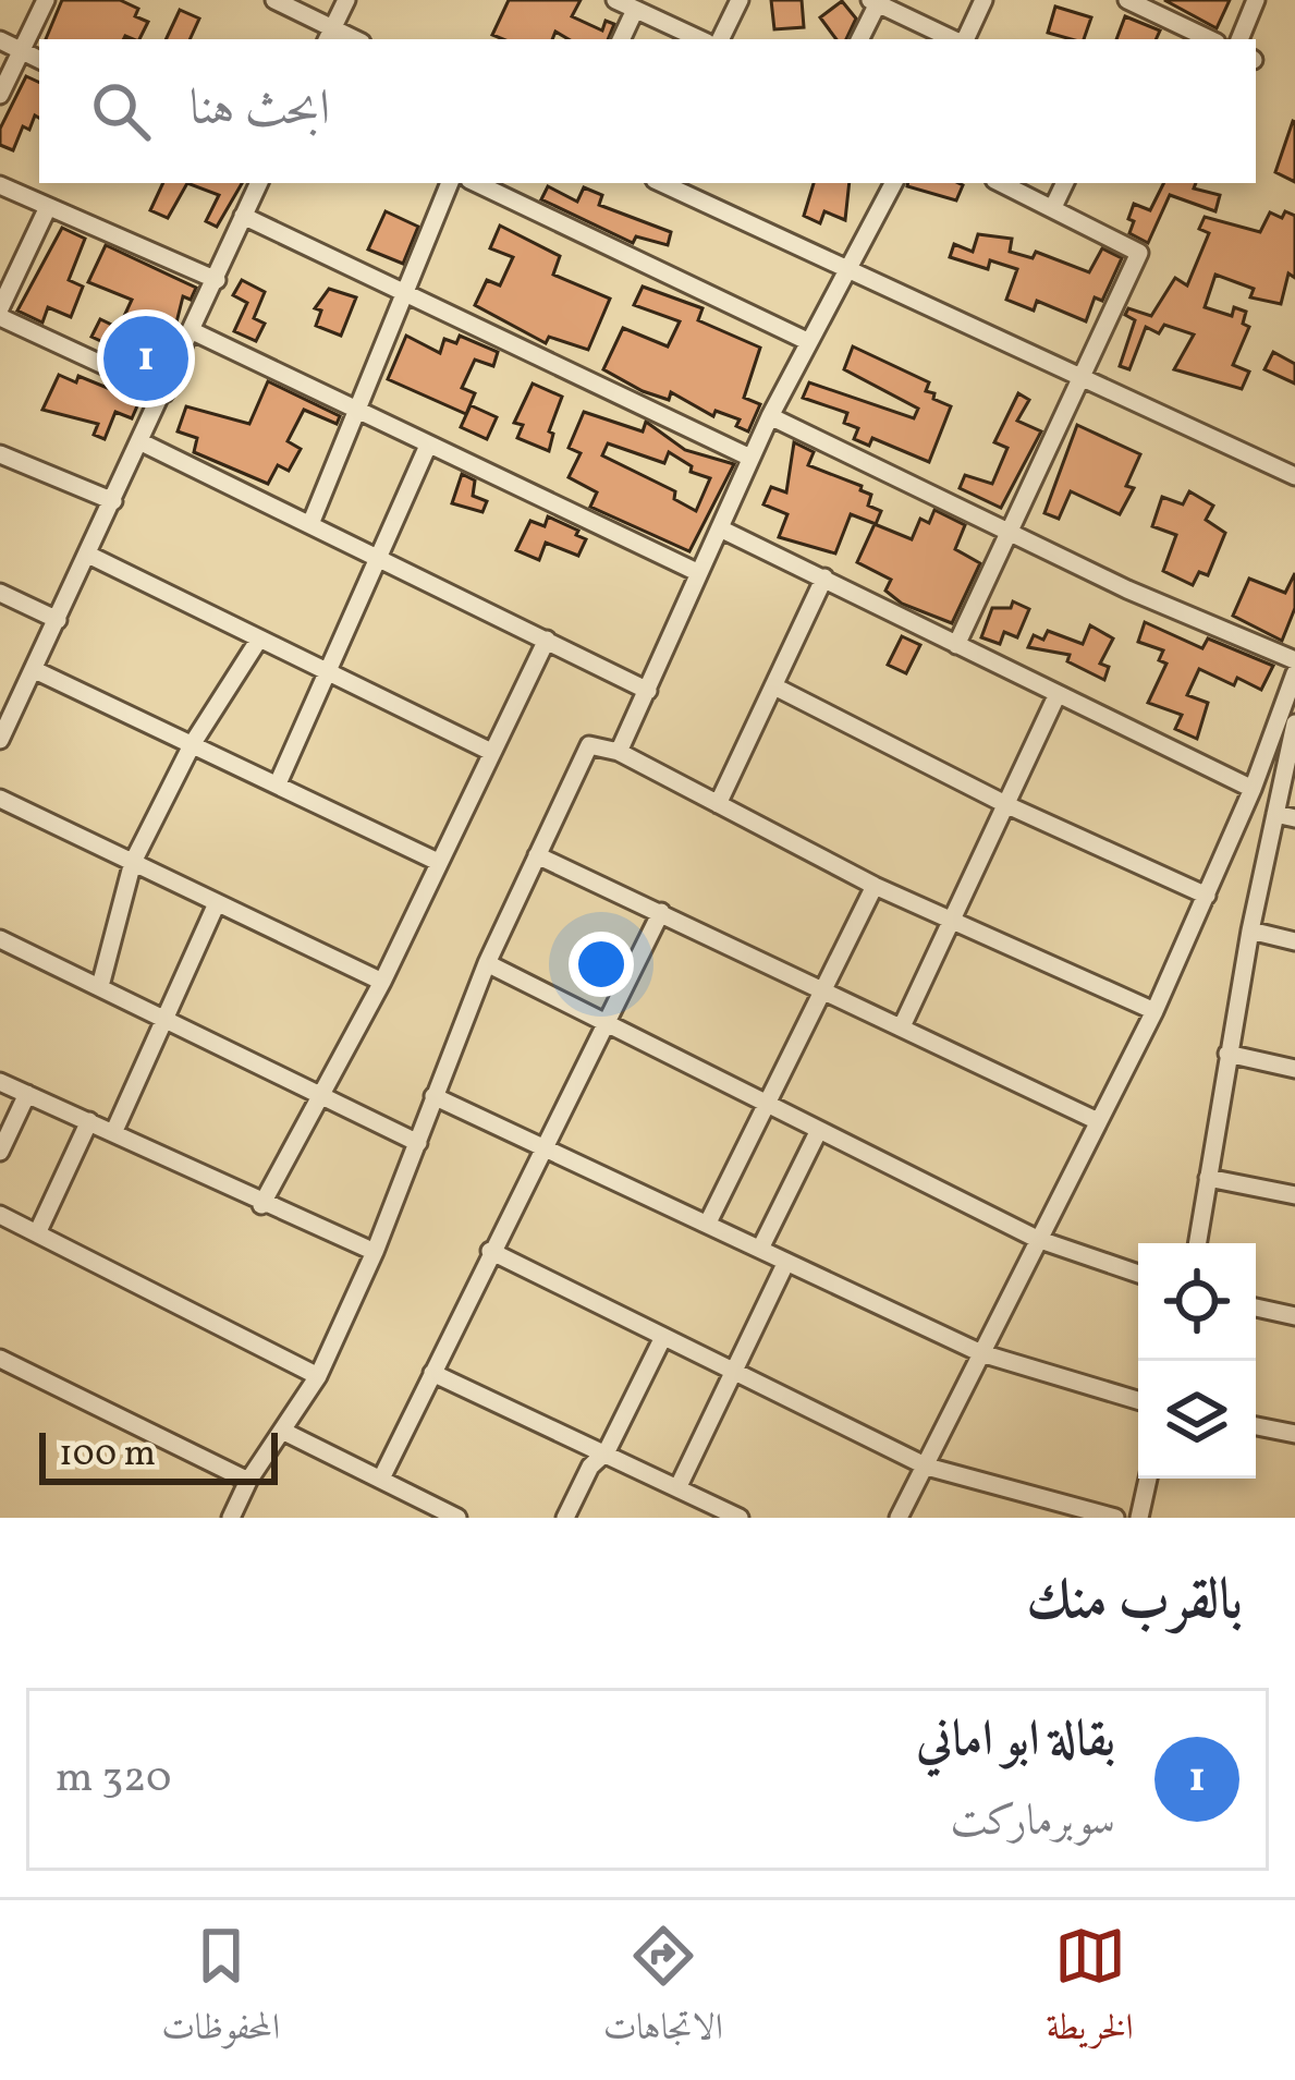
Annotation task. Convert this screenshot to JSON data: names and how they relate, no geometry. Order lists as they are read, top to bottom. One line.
{"scale_bar":"100 m","page":{"search":"ابحث هنا","pins":"1","scale":"100 m","heading":"بالقرب منك","list":[{"mark":"1","name":"بقالة ابو اماني","note":"سوبرماركت","value":"320 m"}],"nav":["الخريطة","الاتجاهات","المحفوظات"]}}
